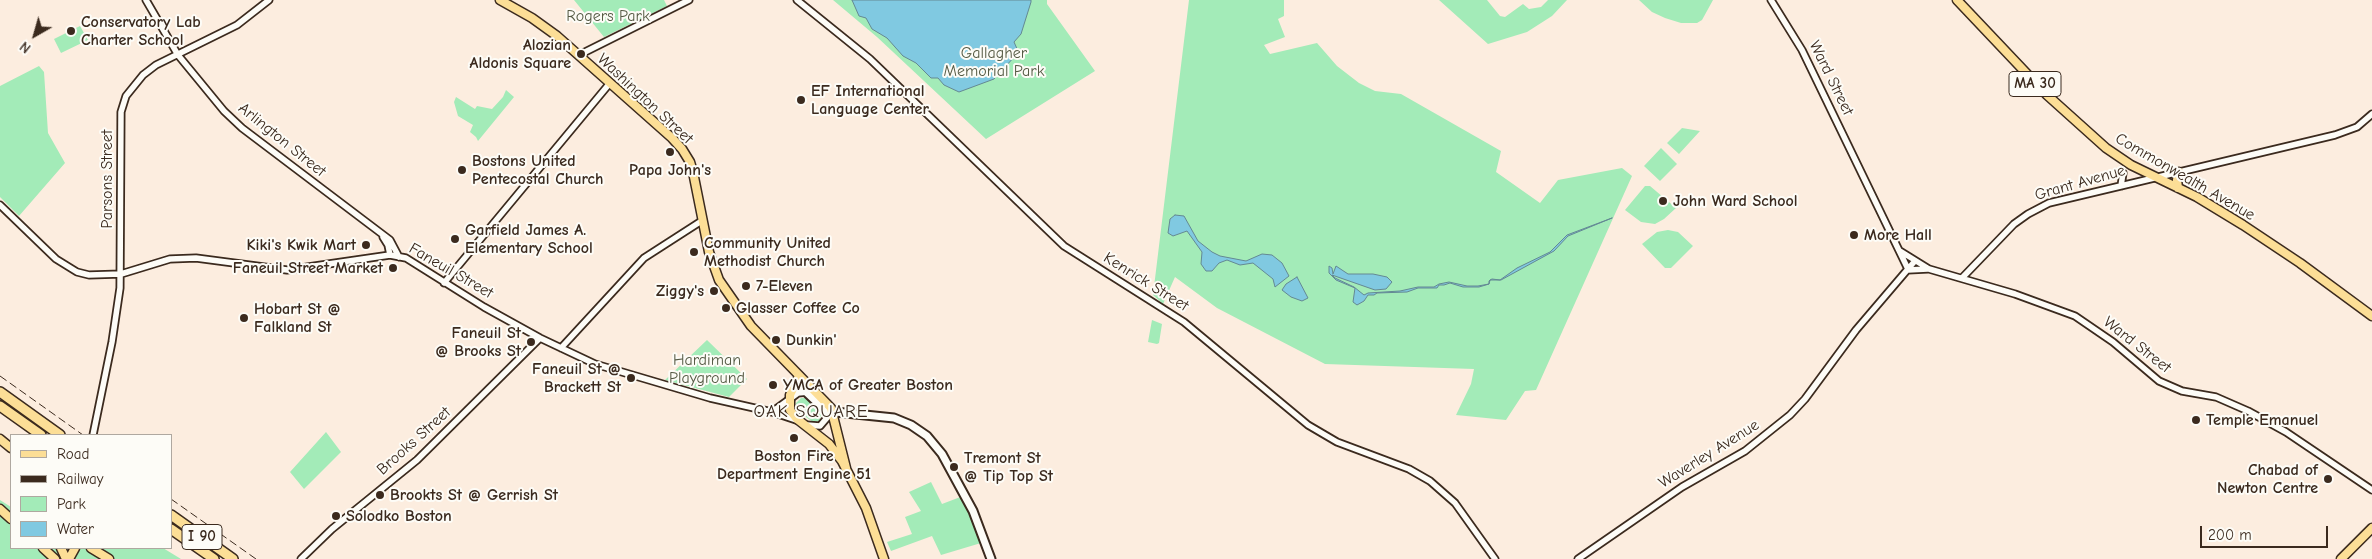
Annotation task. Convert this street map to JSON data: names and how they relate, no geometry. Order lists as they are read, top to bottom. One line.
{"streets":{"highway":["I 90"],"main road":["MA 30","Washington Street","Commonwealth Avenue","Faneuil Street"],"street":["Ward Street","Arlington Street","Parsons Street","Grant Avenue","Kenrick Street","Brooks Street","Waverley Avenue"]},"crossings":[["Ward Street","Grant Avenue"],["Ward Street","Waverley Avenue"],["Washington Street","Faneuil Street"],["Arlington Street","Parsons Street"],["Arlington Street","Faneuil Street"],["Commonwealth Avenue","Grant Avenue"],["Parsons Street","Faneuil Street"],["Faneuil Street","Brooks Street"]],"districts":["OAK SQUARE"],"parks":["Rogers Park","Gallagher Memorial Park","Hardiman Playground"],"places":["Conservatory Lab Charter School","Alozian Aldonis Square","EF International Language Center","Papa John's","Bostons United Pentecostal Church","John Ward School","More Hall","Garfield James A. Elementary School","Kiki's Kwik Mart","Community United Methodist Church","Faneuil Street Market","7-Eleven","Ziggy's","Glasser Coffee Co","Hobart St @ Falkland St","Dunkin'","Faneuil St @ Brooks St","Faneuil St @ Brackett St","YMCA of Greater Boston","Temple Emanuel","Boston Fire Department Engine 51","Tremont St @ Tip Top St","Chabad of Newton Centre","Brookts St @ Gerrish St","Solodko Boston"],"legend":["Road","Railway","Park","Water"],"scale_bar":"200 m","north":"bottom left"}
